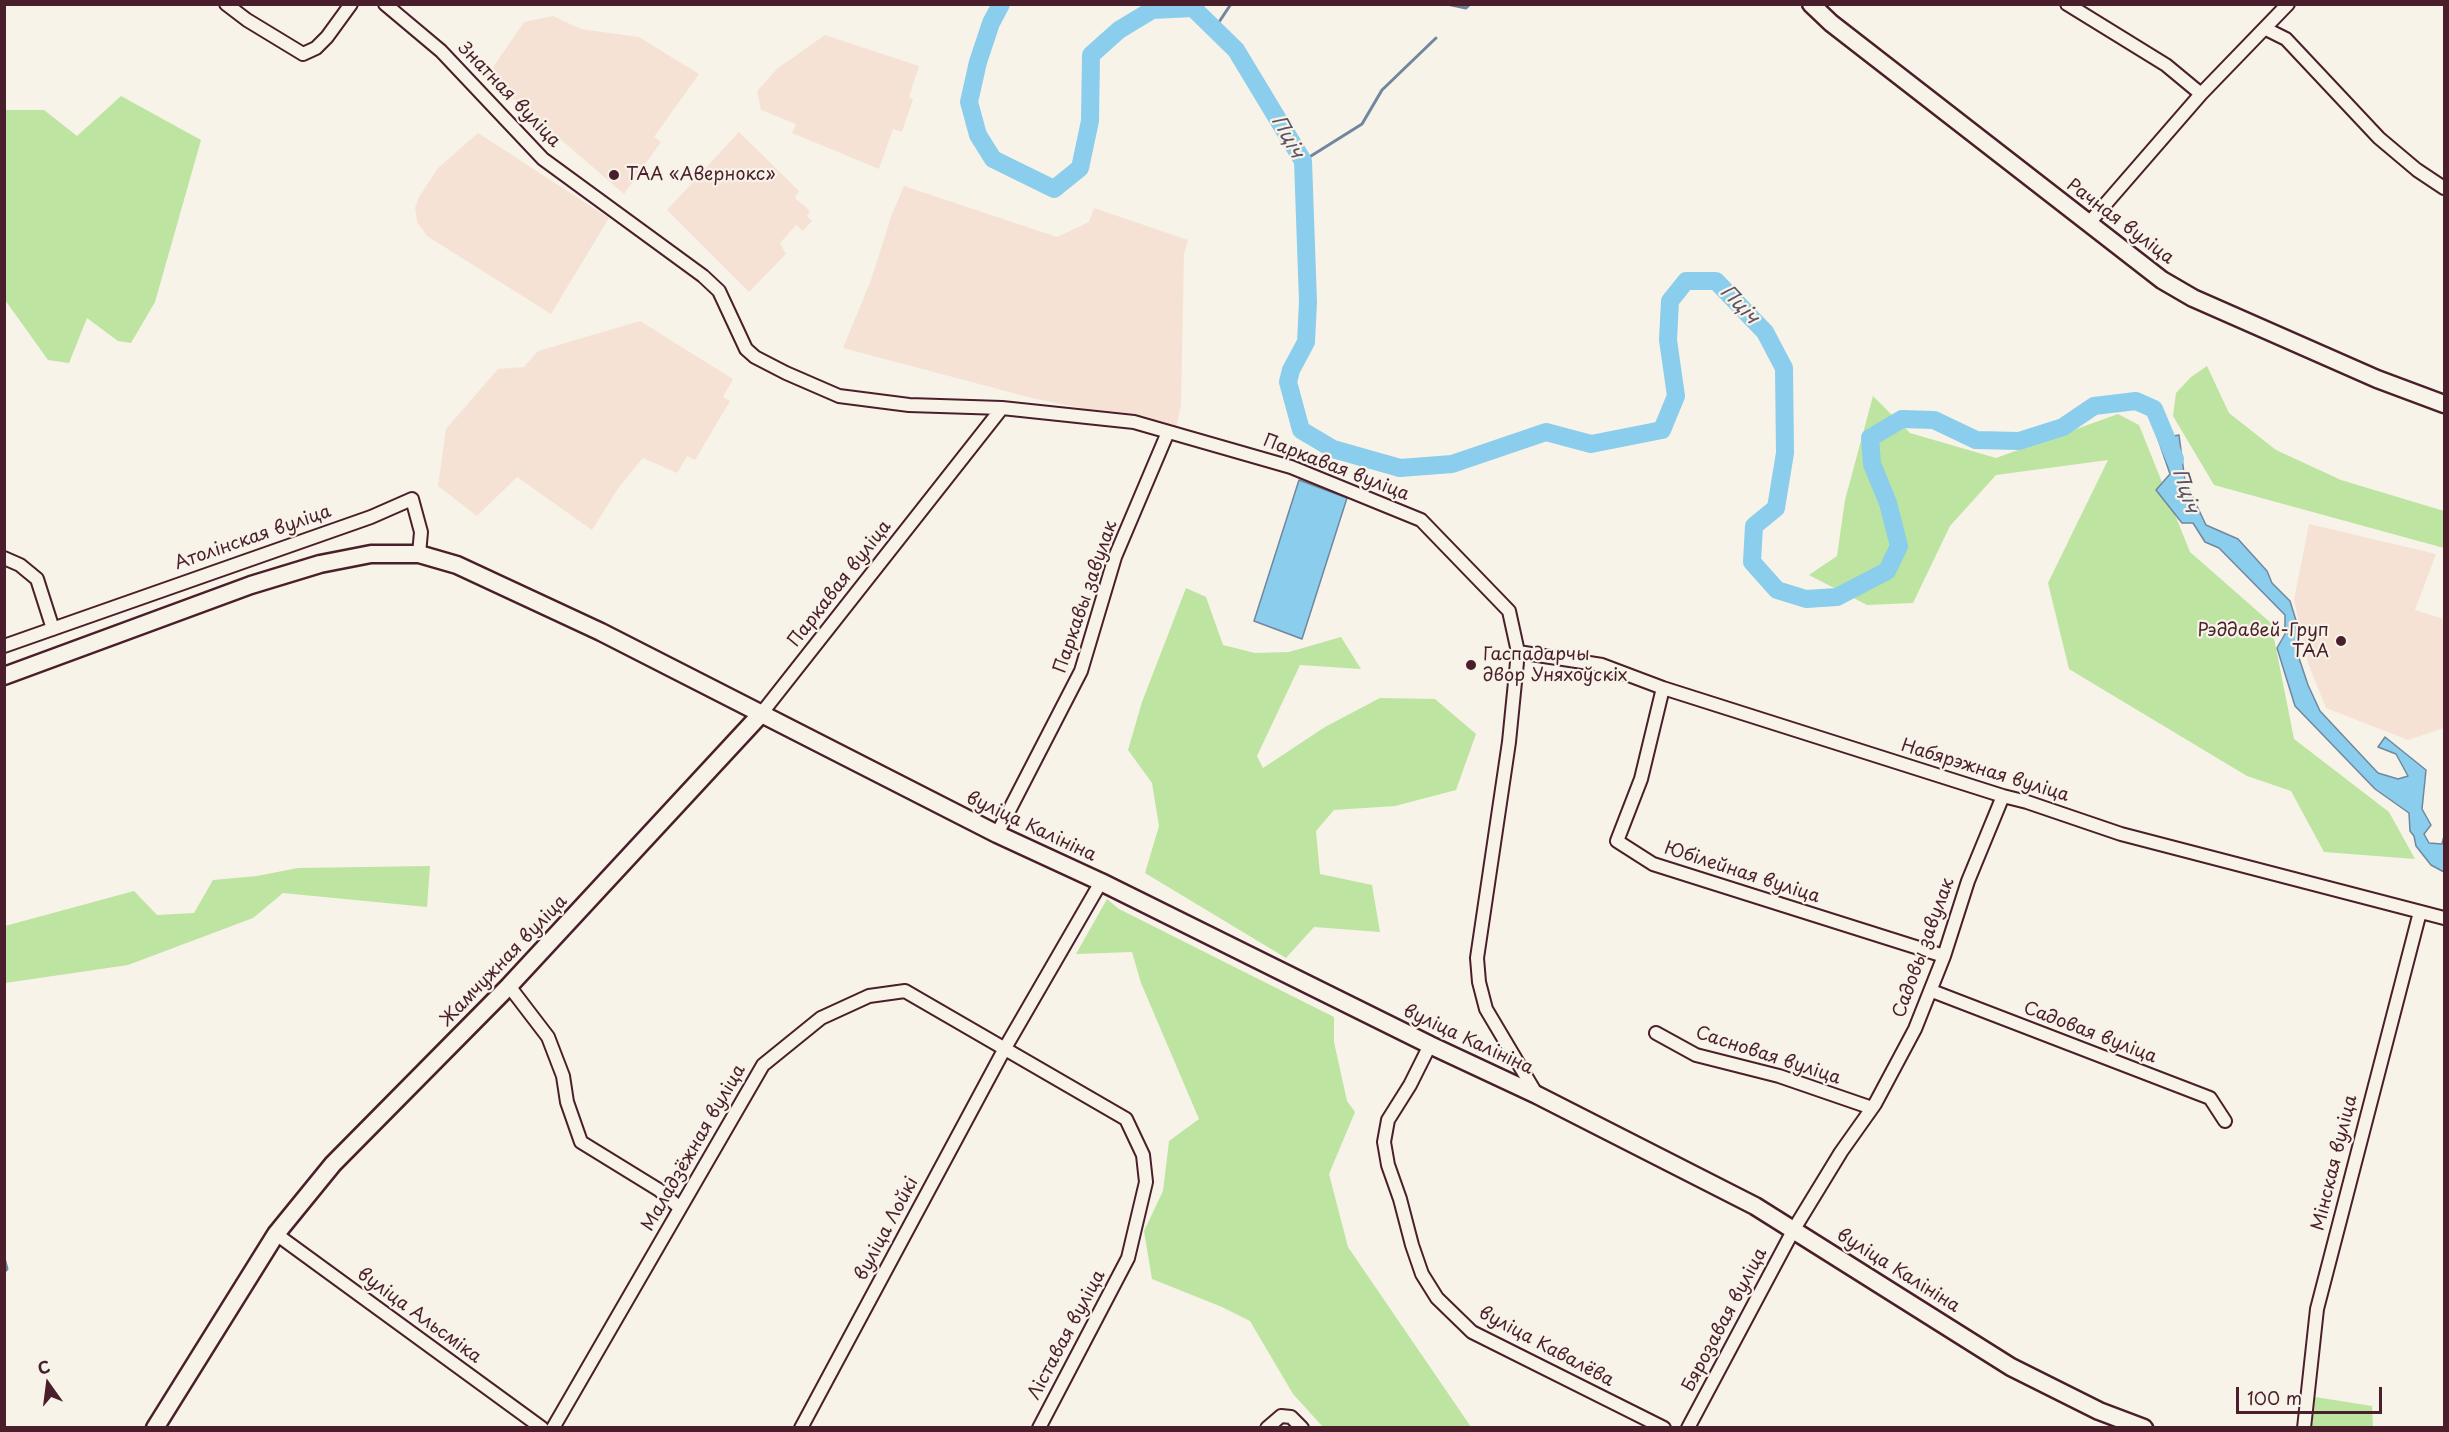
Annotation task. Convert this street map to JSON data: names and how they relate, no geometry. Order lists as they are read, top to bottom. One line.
{"streets":{"street":["Знатная вуліца","Рачная вуліца","Паркавая вуліца","Атолінская вуліца","Паркавы завулак","Набярэжная вуліца","вуліца Калініна","Юбілейная вуліца","Садовы завулак","Жамчужная вуліца","Садовая вуліца","Сасновая вуліца","Маладзёжная вуліца","Мінская вуліца","вуліца Лойкі","вуліца Альсміка","Бярозавая вуліца","Ліставая вуліца","вуліца Кавалёва"]},"crossings":[["Знатная вуліца","Паркавая вуліца"],["Паркавая вуліца","Паркавы завулак"],["Паркавая вуліца","Набярэжная вуліца"],["Паркавая вуліца","вуліца Калініна"],["Паркавая вуліца","Жамчужная вуліца"],["Паркавы завулак","вуліца Калініна"],["Набярэжная вуліца","Юбілейная вуліца"],["Набярэжная вуліца","Садовы завулак"],["Набярэжная вуліца","Мінская вуліца"],["вуліца Калініна","Садовы завулак"],["вуліца Калініна","Жамчужная вуліца"],["вуліца Калініна","вуліца Лойкі"],["вуліца Калініна","Бярозавая вуліца"],["вуліца Калініна","вуліца Кавалёва"],["Юбілейная вуліца","Садовы завулак"],["Садовы завулак","Садовая вуліца"],["Садовы завулак","Сасновая вуліца"],["Садовы завулак","Бярозавая вуліца"],["Жамчужная вуліца","вуліца Альсміка"],["Маладзёжная вуліца","вуліца Лойкі"],["Маладзёжная вуліца","Ліставая вуліца"],["вуліца Лойкі","Ліставая вуліца"]],"water":["Пціч"],"places":["ТАА «Авернокс»","Рэддавей-Груп ТАА","Гаспадарчы двор Уняхоўскіх"],"scale_bar":"100 m","north":"top"}
